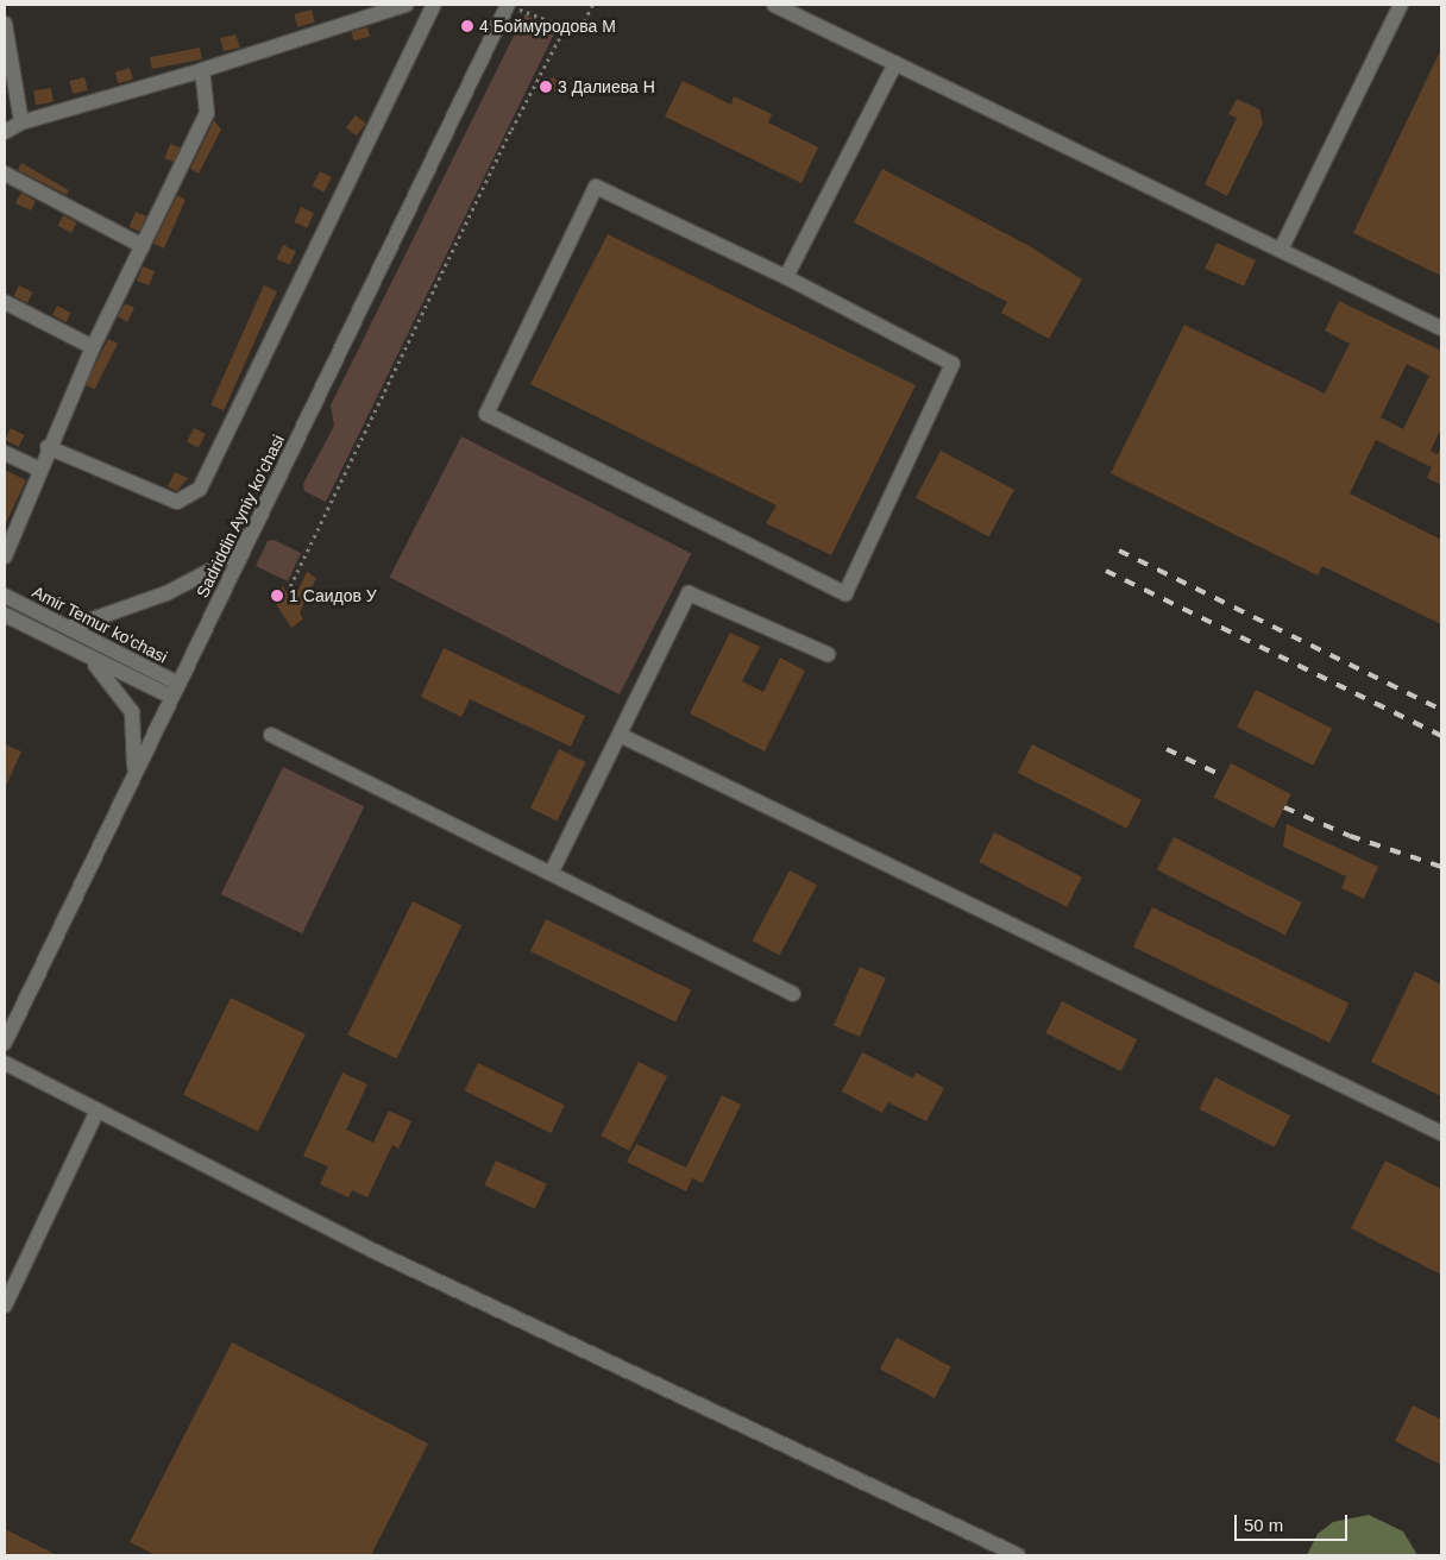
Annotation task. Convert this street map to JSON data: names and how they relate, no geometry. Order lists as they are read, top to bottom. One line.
{"streets":{"street":["Sadriddin Ayniy ko'chasi","Amir Temur ko'chasi"]},"crossings":[["Sadriddin Ayniy ko'chasi","Amir Temur ko'chasi"]],"places":["4 Боймуродова М","3 Далиева Н","1 Саидов У"],"scale_bar":"50 m"}
